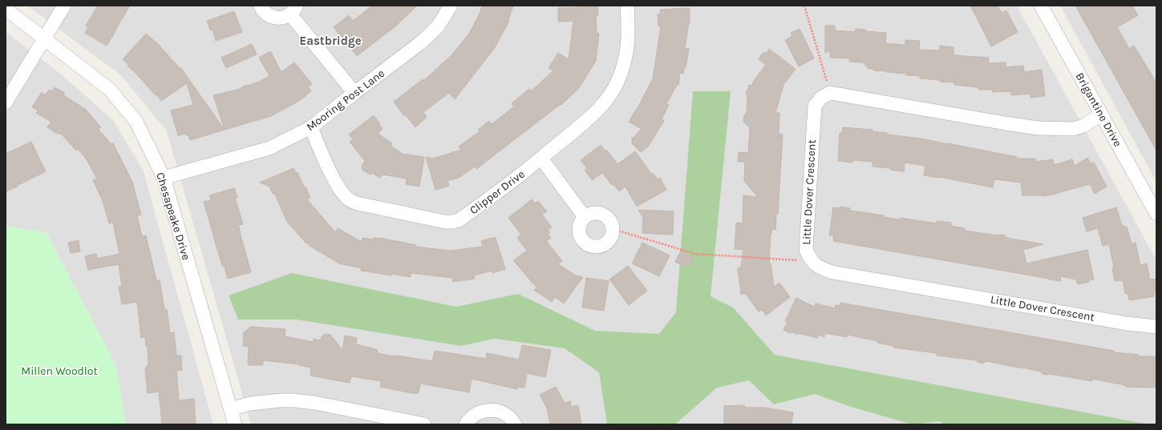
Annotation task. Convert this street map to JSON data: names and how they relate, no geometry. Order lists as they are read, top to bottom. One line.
{"streets":{"street":["Mooring Post Lane","Brigantine Drive","Clipper Drive","Little Dover Crescent","Chesapeake Drive"]},"crossings":[["Mooring Post Lane","Clipper Drive"],["Mooring Post Lane","Chesapeake Drive"]],"districts":["Eastbridge"],"parks":["Millen Woodlot"]}
